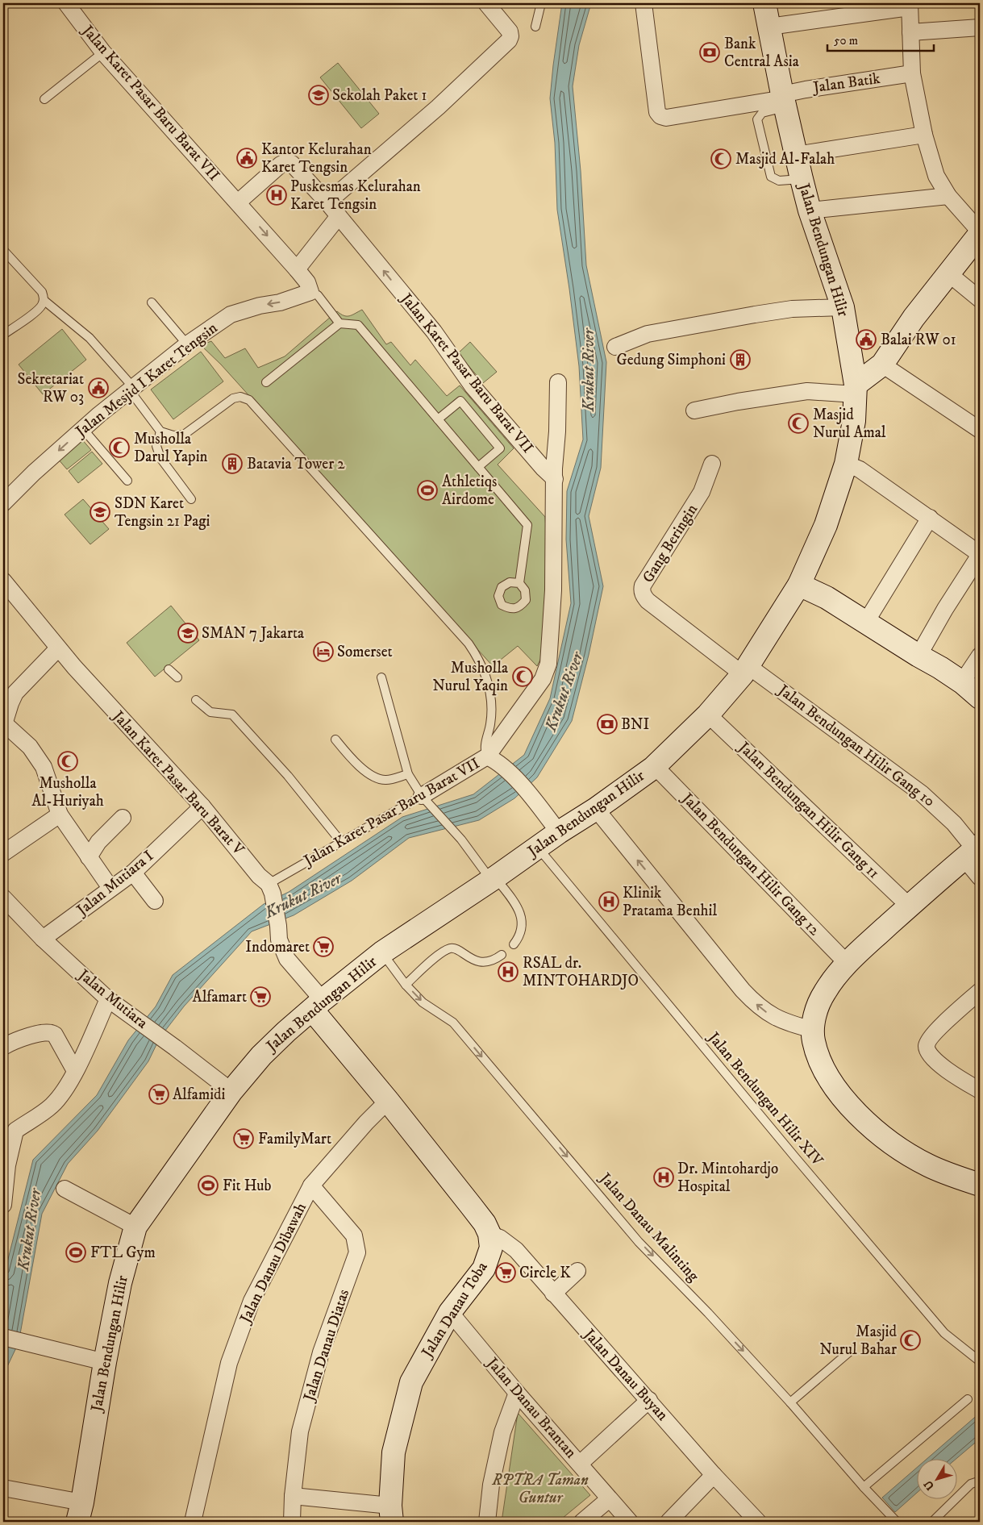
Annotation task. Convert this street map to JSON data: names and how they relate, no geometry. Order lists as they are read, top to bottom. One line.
{"streets":{"street":["Jalan Batik","Jalan Karet Pasar Baru Barat VII","Jalan Bendungan Hilir","Jalan Mesjid I Karet Tengsin","Gang Beringin","Jalan Bendungan Hilir Gang 10","Jalan Karet Pasar Baru Barat V","Jalan Bendungan Hilir Gang 11","Jalan Bendungan Hilir Gang 12","Jalan Mutiara I","Jalan Mutiara","Jalan Danau Dibawah","Jalan Danau Toba","Jalan Danau Diatas","Jalan Danau Buyan","Jalan Danau Brantan"],"lane":["Jalan Bendungan Hilir XIV","Jalan Danau Malinting"]},"crossings":[["Jalan Batik","Jalan Bendungan Hilir"],["Jalan Karet Pasar Baru Barat VII","Jalan Mesjid I Karet Tengsin"],["Jalan Karet Pasar Baru Barat VII","Jalan Karet Pasar Baru Barat V"],["Jalan Bendungan Hilir","Gang Beringin"],["Jalan Bendungan Hilir","Jalan Bendungan Hilir Gang 10"],["Jalan Bendungan Hilir","Jalan Bendungan Hilir Gang 11"],["Jalan Bendungan Hilir","Jalan Bendungan Hilir Gang 12"],["Jalan Bendungan Hilir","Jalan Mutiara"],["Jalan Bendungan Hilir","Jalan Bendungan Hilir XIV"],["Jalan Bendungan Hilir","Jalan Danau Malinting"],["Gang Beringin","Jalan Bendungan Hilir Gang 10"],["Jalan Karet Pasar Baru Barat V","Jalan Mutiara I"],["Jalan Mutiara I","Jalan Mutiara"],["Jalan Danau Dibawah","Jalan Danau Diatas"],["Jalan Danau Toba","Jalan Danau Buyan"],["Jalan Danau Toba","Jalan Danau Brantan"]],"one_way":["Jalan Mesjid I Karet Tengsin","Jalan Danau Malinting"],"water":["Krukut River"],"parks":["RPTRA Taman Guntur"],"places":{"bank":["Bank Central Asia","BNI"],"school or university":["Sekolah Paket 1","SDN Karet Tengsin 21 Pagi","SMAN 7 Jakarta"],"public building":["Kantor Kelurahan Karet Tengsin","Balai RW 01","Sekretariat RW 03"],"mosque":["Masjid Al-Falah","Masjid Nurul Amal","Musholla Darul Yapin","Musholla Nurul Yaqin","Musholla Al-Huriyah","Masjid Nurul Bahar"],"hospital":["Puskesmas Kelurahan Karet Tengsin","Klinik Pratama Benhil","RSAL dr. MINTOHARDJO","Dr. Mintohardjo Hospital"],"building":["Gedung Simphoni","Batavia Tower 2"],"sports":["Athletiqs Airdome","Fit Hub","FTL Gym"],"hotel":["Somerset"],"supermarket":["Indomaret","Alfamart","Alfamidi","FamilyMart","Circle K"]},"scale_bar":"50 m","north":"bottom left"}
